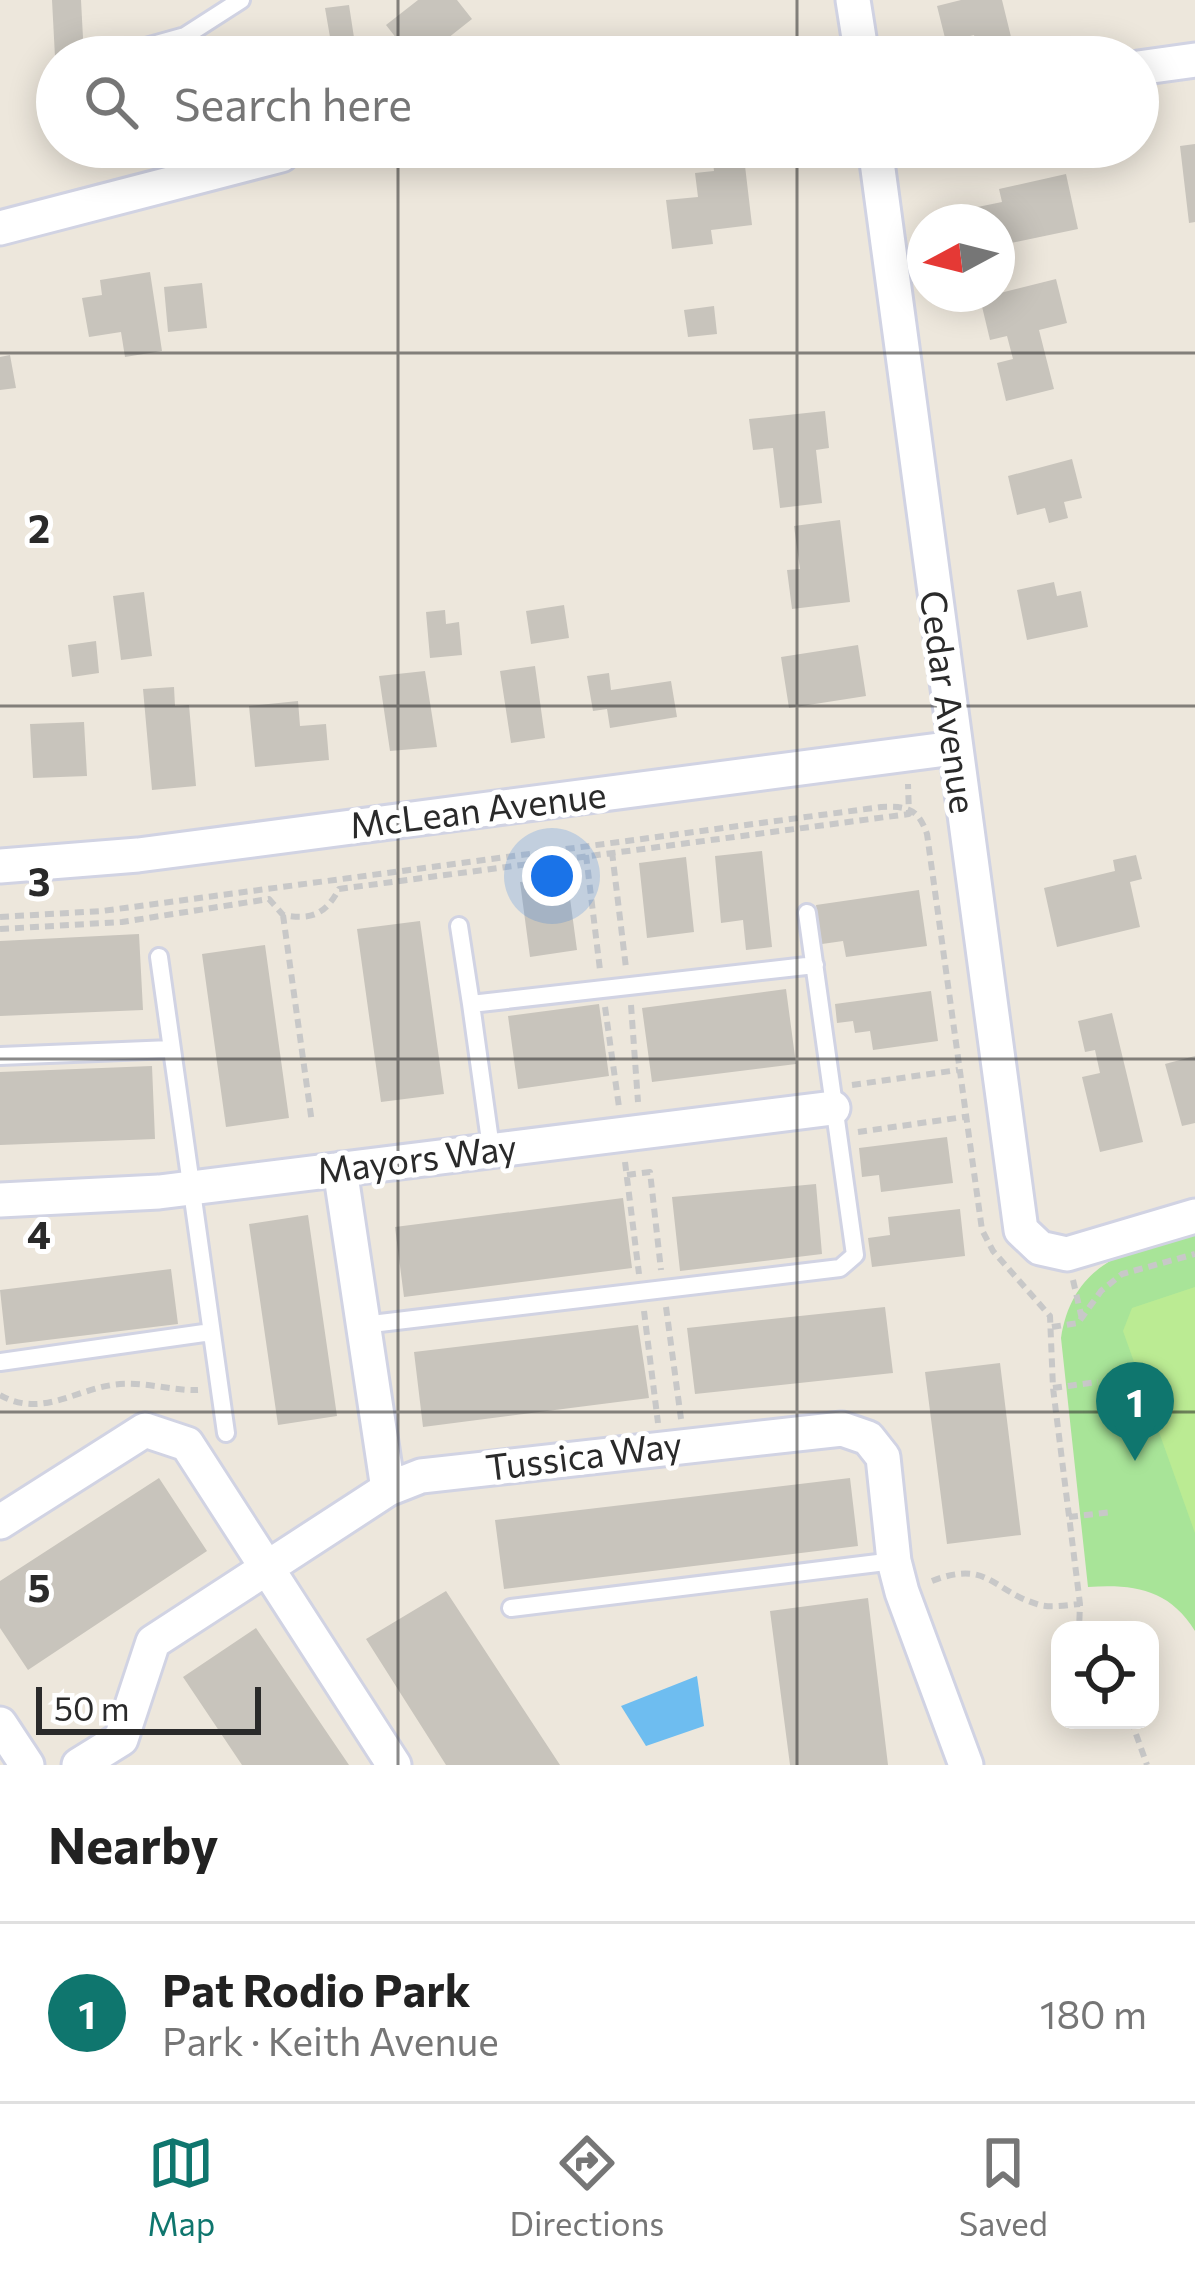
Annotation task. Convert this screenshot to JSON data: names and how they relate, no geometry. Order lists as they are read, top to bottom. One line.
{"streets":{"street":["Cedar Avenue","McLean Avenue","Mayors Way","Tussica Way"]},"crossings":[["Cedar Avenue","McLean Avenue"]],"scale_bar":"50 m","north":"left","page":{"search":"Search here","pins":"1","scale":"50 m","heading":"Nearby","list":[{"mark":"1","name":"Pat Rodio Park","note":"Park · Keith Avenue","value":"180 m"}],"nav":["Map","Directions","Saved"]},"grid":{"rows":["2","3","4","5"]}}
